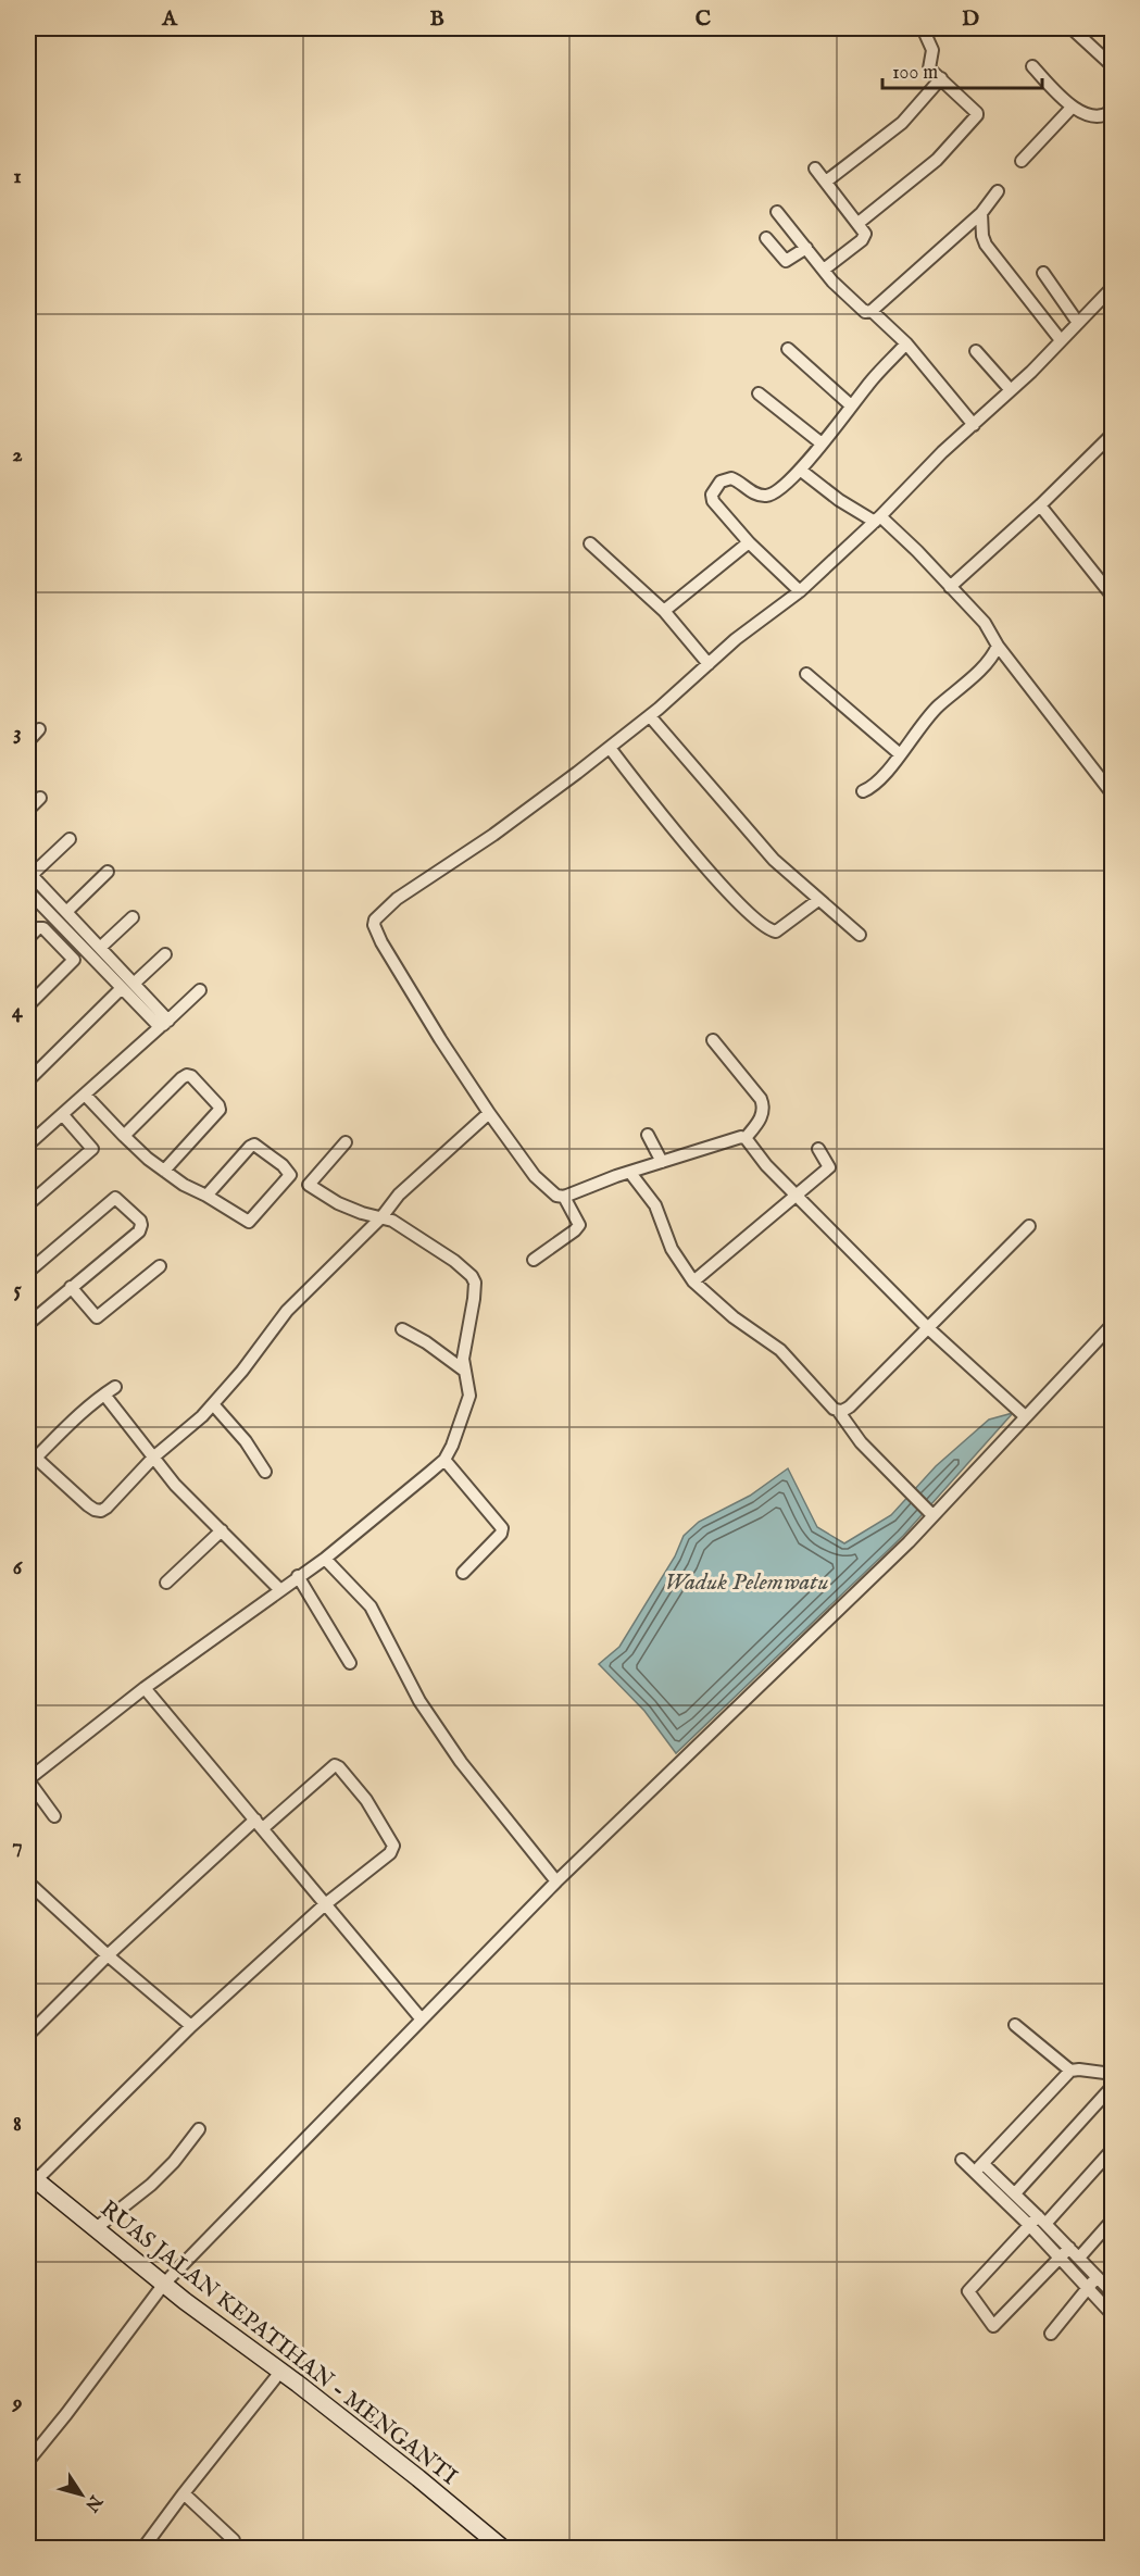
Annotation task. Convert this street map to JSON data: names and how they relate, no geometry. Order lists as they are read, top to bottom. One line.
{"streets":{"main road":["RUAS JALAN KEPATIHAN - MENGANTI"]},"water":["Waduk Pelemwatu"],"scale_bar":"100 m","north":"bottom right","grid":{"columns":["A","B","C","D"],"rows":["1","2","3","4","5","6","7","8","9"]}}
